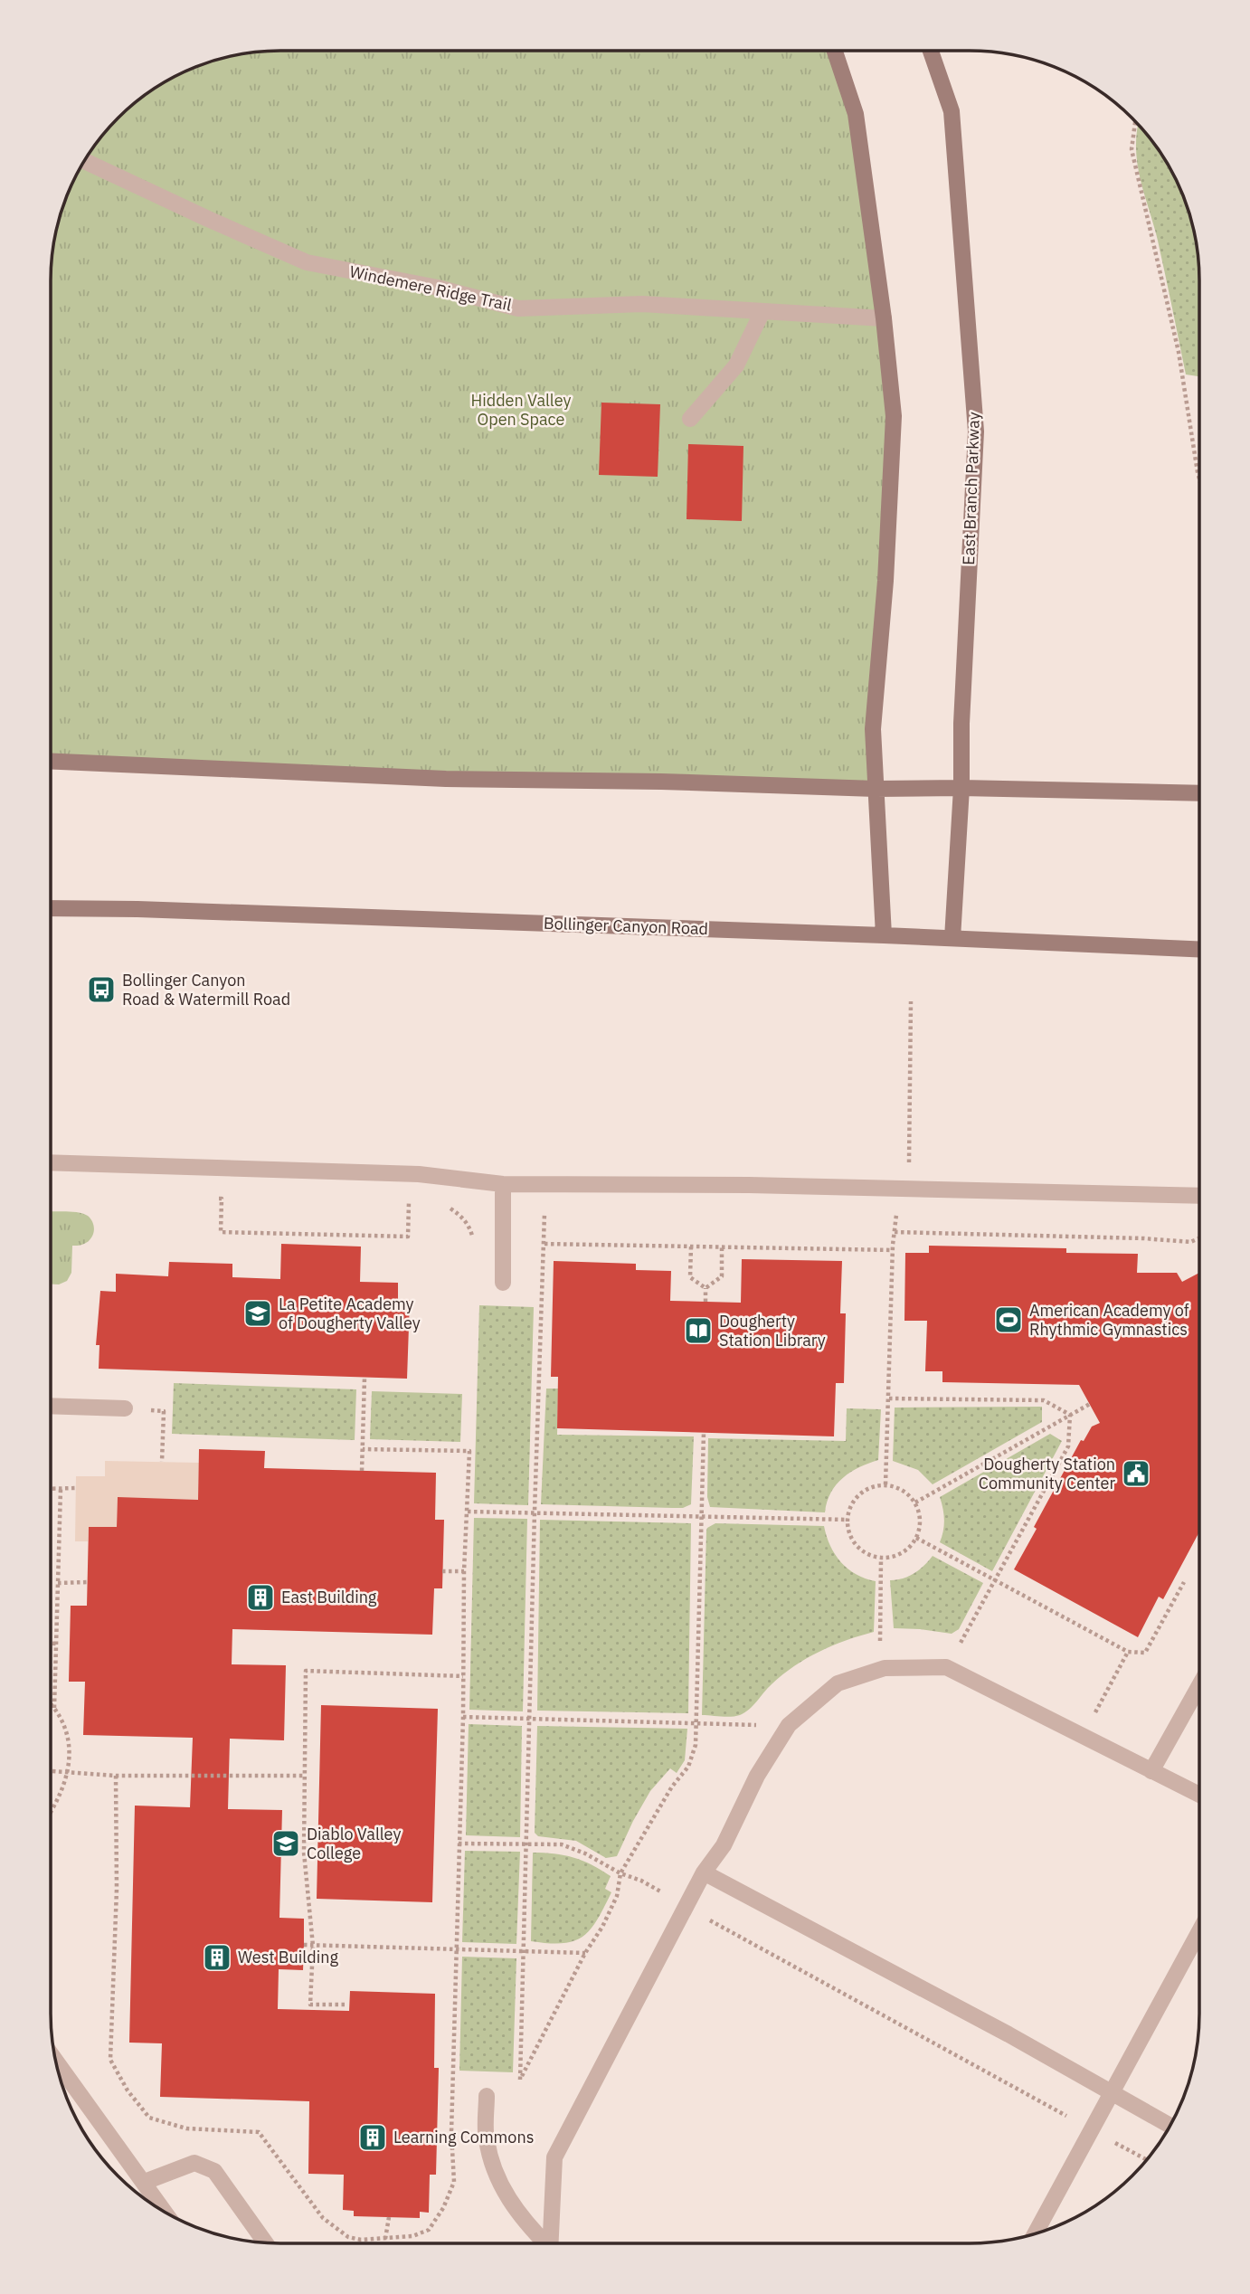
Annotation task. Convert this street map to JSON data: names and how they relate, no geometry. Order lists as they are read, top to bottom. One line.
{"streets":{"main road":["East Branch Parkway","Bollinger Canyon Road"],"lane":["Windemere Ridge Trail"]},"crossings":[["East Branch Parkway","Bollinger Canyon Road"]],"parks":["Hidden Valley Open Space"],"places":{"bus stop":["Bollinger Canyon Road & Watermill Road"],"school or university":["La Petite Academy of Dougherty Valley","Diablo Valley College"],"sports":["American Academy of Rhythmic Gymnastics"],"library":["Dougherty Station Library"],"public building":["Dougherty Station Community Center"],"building":["East Building","West Building","Learning Commons"]}}
